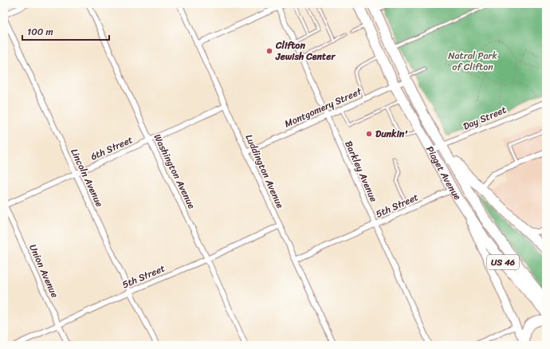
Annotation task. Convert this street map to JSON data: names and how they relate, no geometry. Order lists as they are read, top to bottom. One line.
{"streets":{"highway":["Piaget Avenue","US 46"],"street":["Montgomery Street","Day Street","6th Street","Washington Avenue","Luddington Avenue","Barkley Avenue","Lincoln Avenue","5th Street","Union Avenue"]},"crossings":[["Montgomery Street","Luddington Avenue"],["Montgomery Street","Barkley Avenue"],["Montgomery Street","Piaget Avenue"],["Day Street","Piaget Avenue"],["6th Street","Washington Avenue"],["6th Street","Luddington Avenue"],["6th Street","Lincoln Avenue"],["6th Street","Union Avenue"],["Washington Avenue","5th Street"],["Luddington Avenue","5th Street"],["Barkley Avenue","5th Street"],["Piaget Avenue","5th Street"],["Piaget Avenue","US 46"],["Lincoln Avenue","5th Street"],["5th Street","Union Avenue"]],"parks":["Natral Park of Clifton"],"places":["Clifton Jewish Center","Dunkin'"],"scale_bar":"100 m"}
